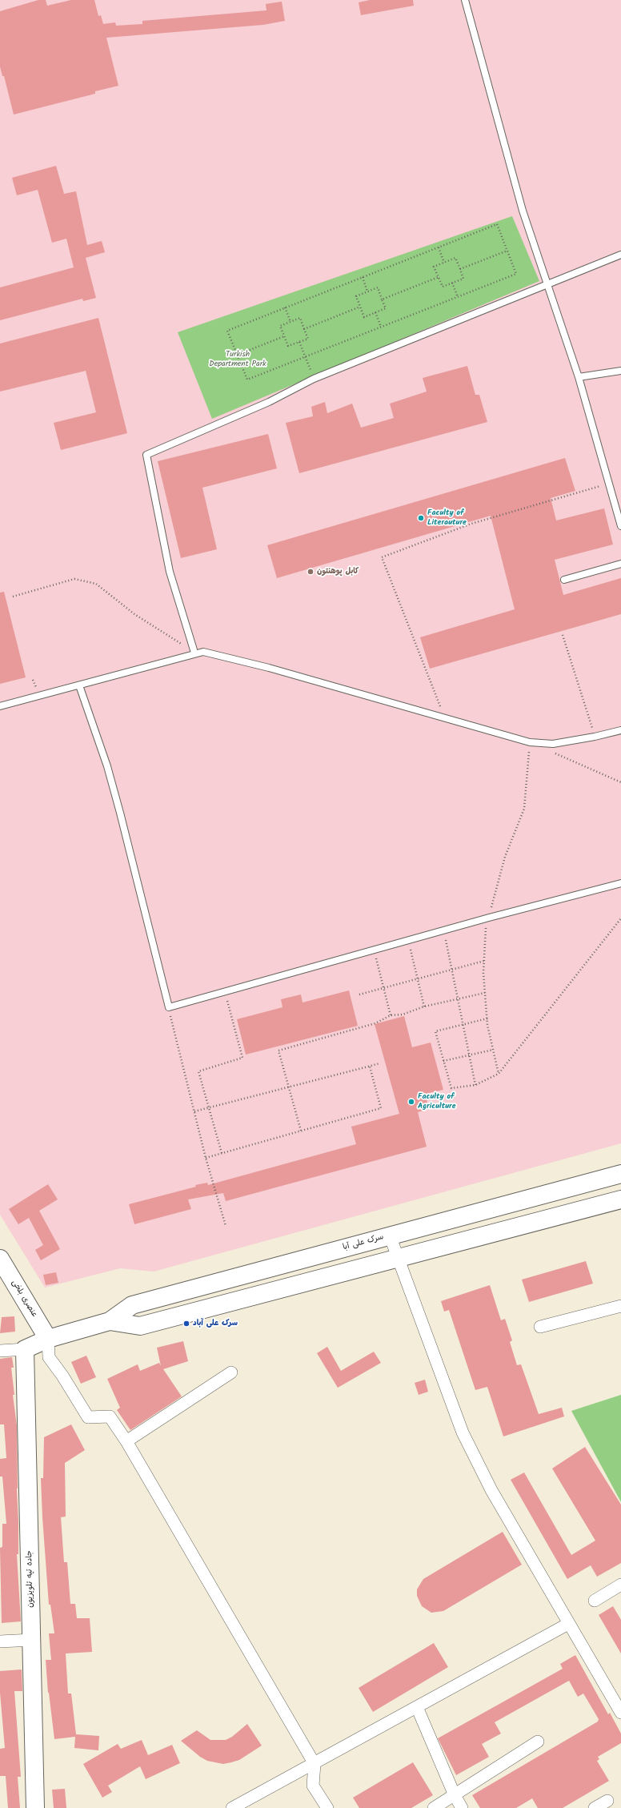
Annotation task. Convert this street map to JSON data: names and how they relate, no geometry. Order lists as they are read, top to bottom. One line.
{"streets":{"street":["سرک علی آبا","عنصری بلخی","جاده تپه تلویزیون"]},"parks":["Turkish Department Park"],"places":["Faculty of Literauture","کابل پوهنتون","Faculty of Agriculture","سرک علی آباد"]}
